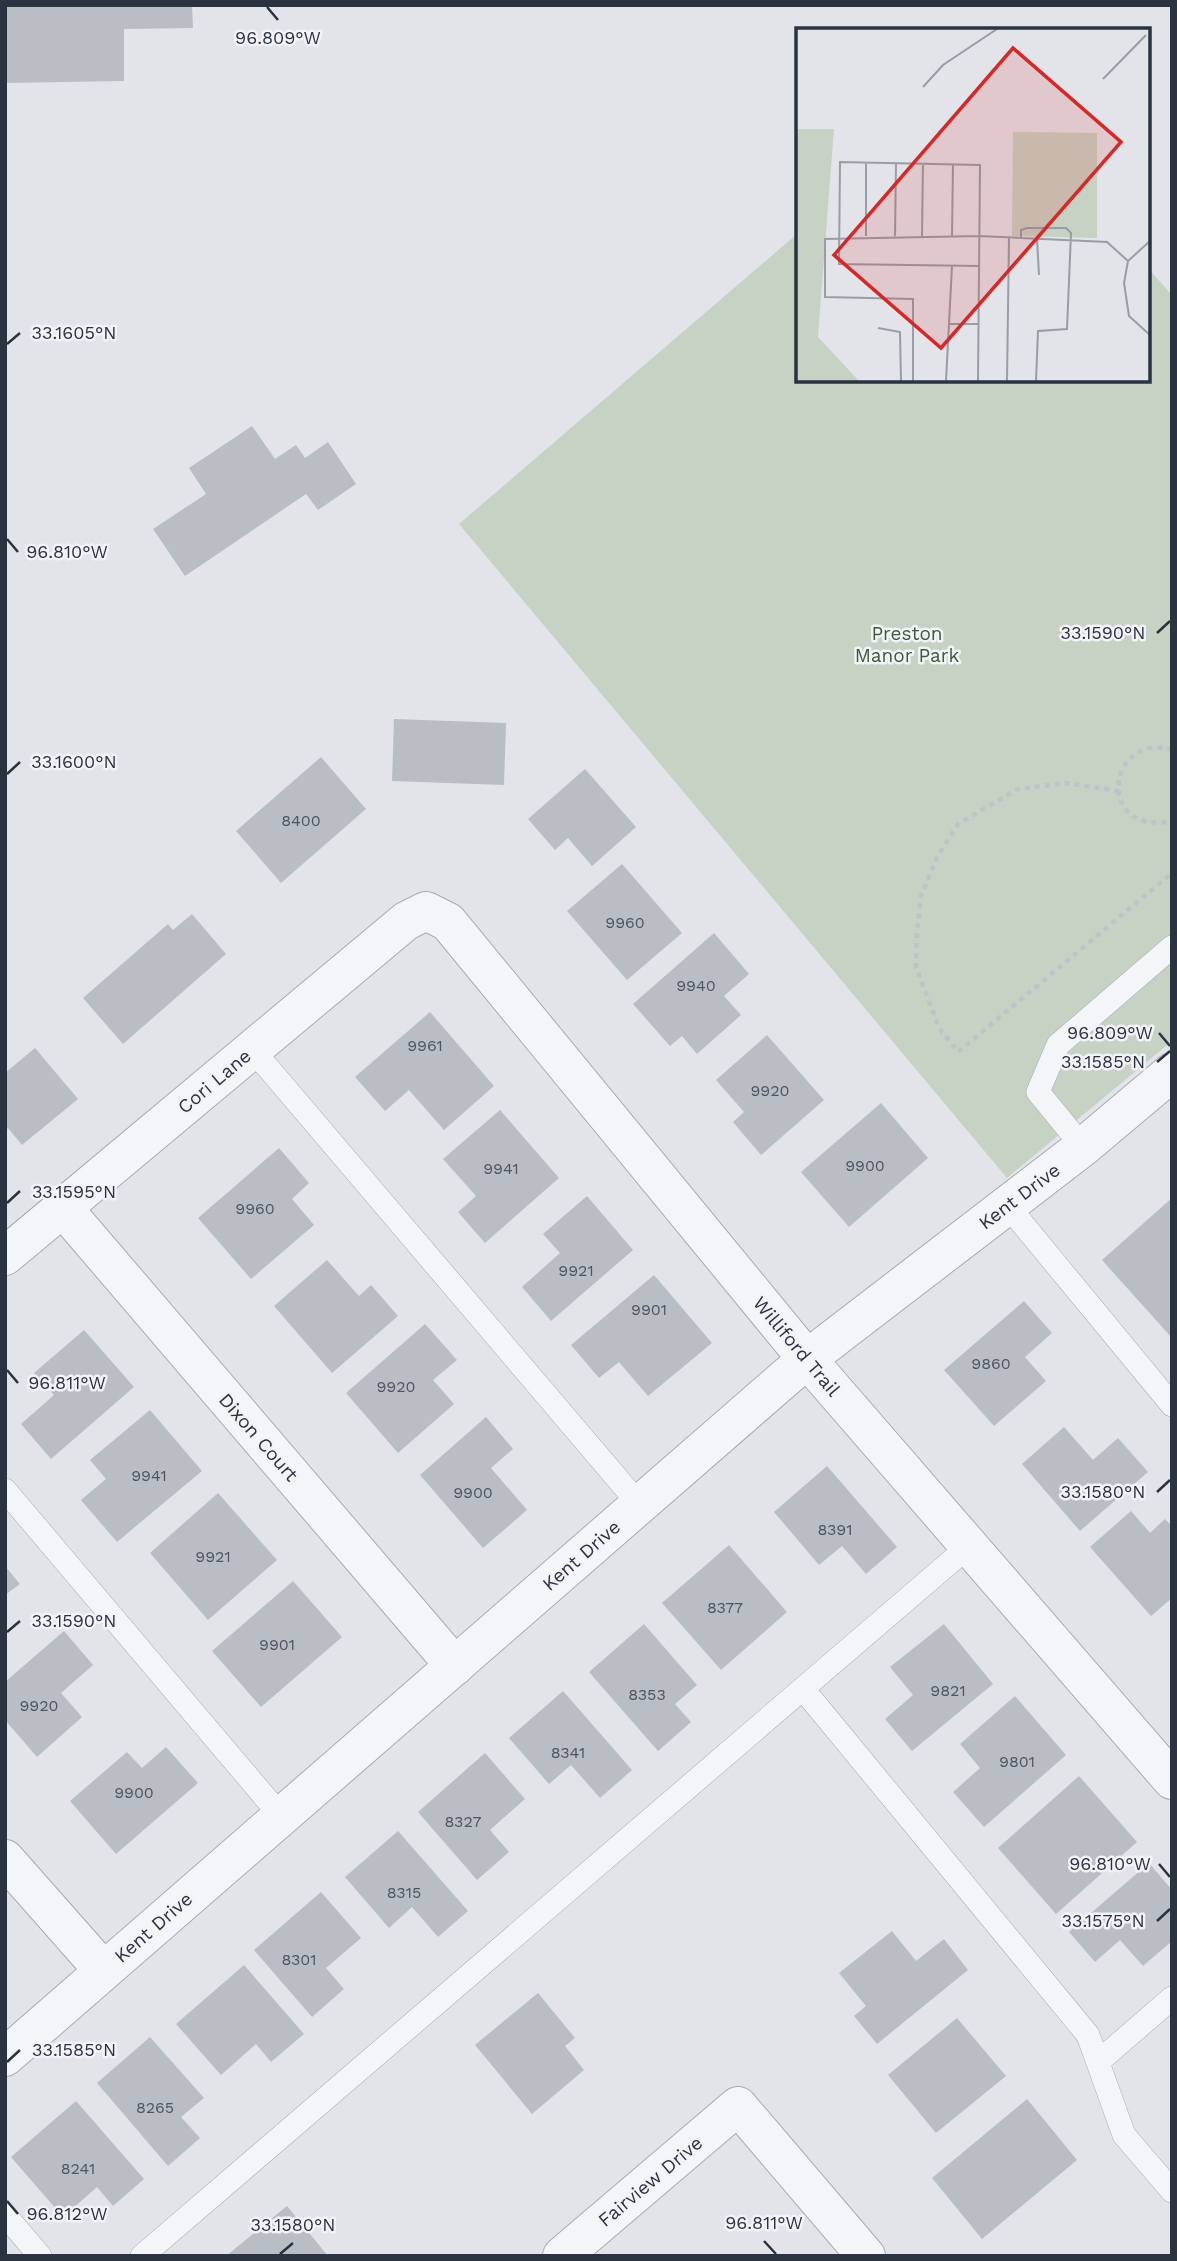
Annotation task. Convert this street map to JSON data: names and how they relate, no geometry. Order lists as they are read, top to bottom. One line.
{"streets":{"street":["Cori Lane","Kent Drive","Williford Trail","Dixon Court","Fairview Drive"]},"crossings":[["Cori Lane","Williford Trail"],["Cori Lane","Dixon Court"],["Kent Drive","Williford Trail"],["Kent Drive","Dixon Court"]],"parks":["Preston Manor Park"],"house_numbers":["8400","9960","9940","9961","9920","9900","9941","9960","9921","9901","9860","9920","9941","9900","8391","9921","8377","9901","9821","8353","9920","8341","9801","9900","8327","8315","8301","8265","8241"],"coordinates":["96.809°W","33.1605°N","96.810°W","33.1590°N","33.1600°N","33.1585°N","33.1595°N","96.811°W","33.1580°N","33.1575°N","96.812°W"]}
